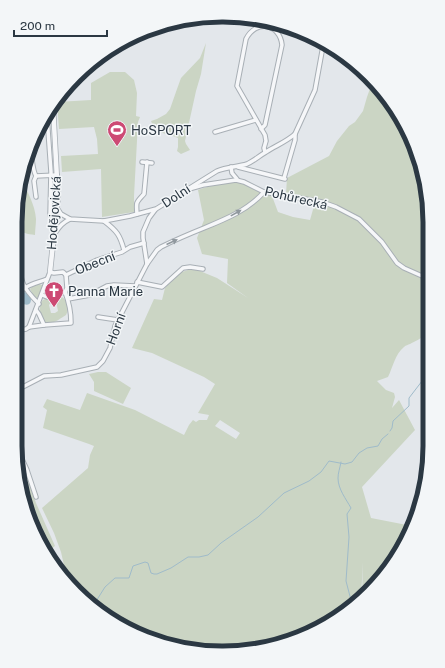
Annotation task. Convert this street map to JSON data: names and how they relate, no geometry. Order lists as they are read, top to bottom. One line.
{"streets":{"street":["Dolní","Pohůrecká","Hodějovická","Obecní","Horní"]},"crossings":[["Dolní","Pohůrecká"],["Pohůrecká","Horní"]],"one_way":["Horní"],"places":{"sports":["HoSPORT"],"church":["Panna Marie"]},"scale_bar":"200 m"}
